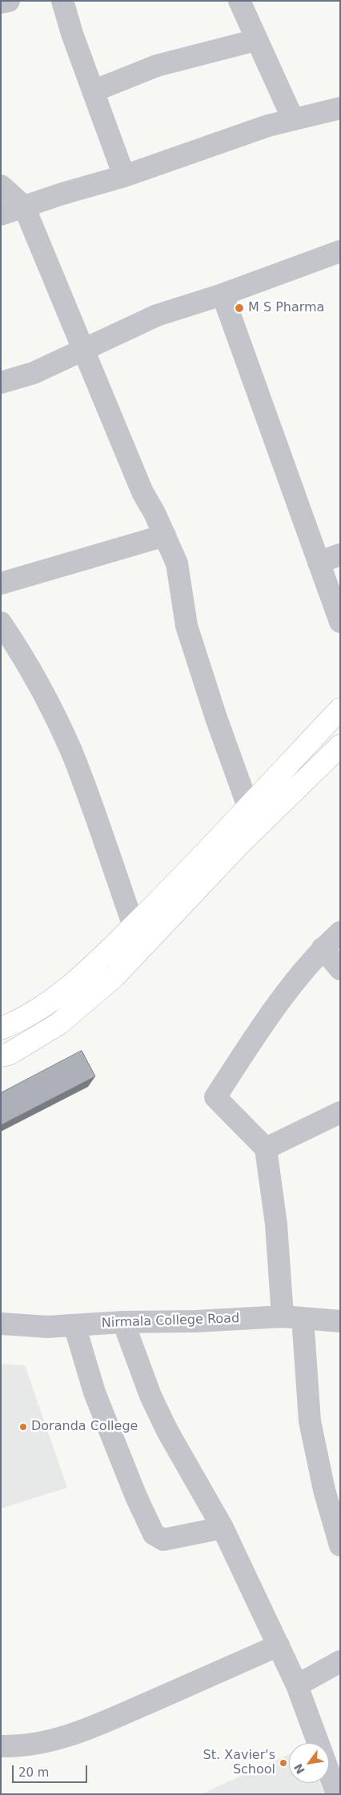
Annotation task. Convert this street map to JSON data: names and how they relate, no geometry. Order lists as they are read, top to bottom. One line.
{"streets":{"street":["Nirmala College Road"]},"places":["M S Pharma","Doranda College","St. Xavier's School"],"scale_bar":"20 m","north":"bottom left"}
